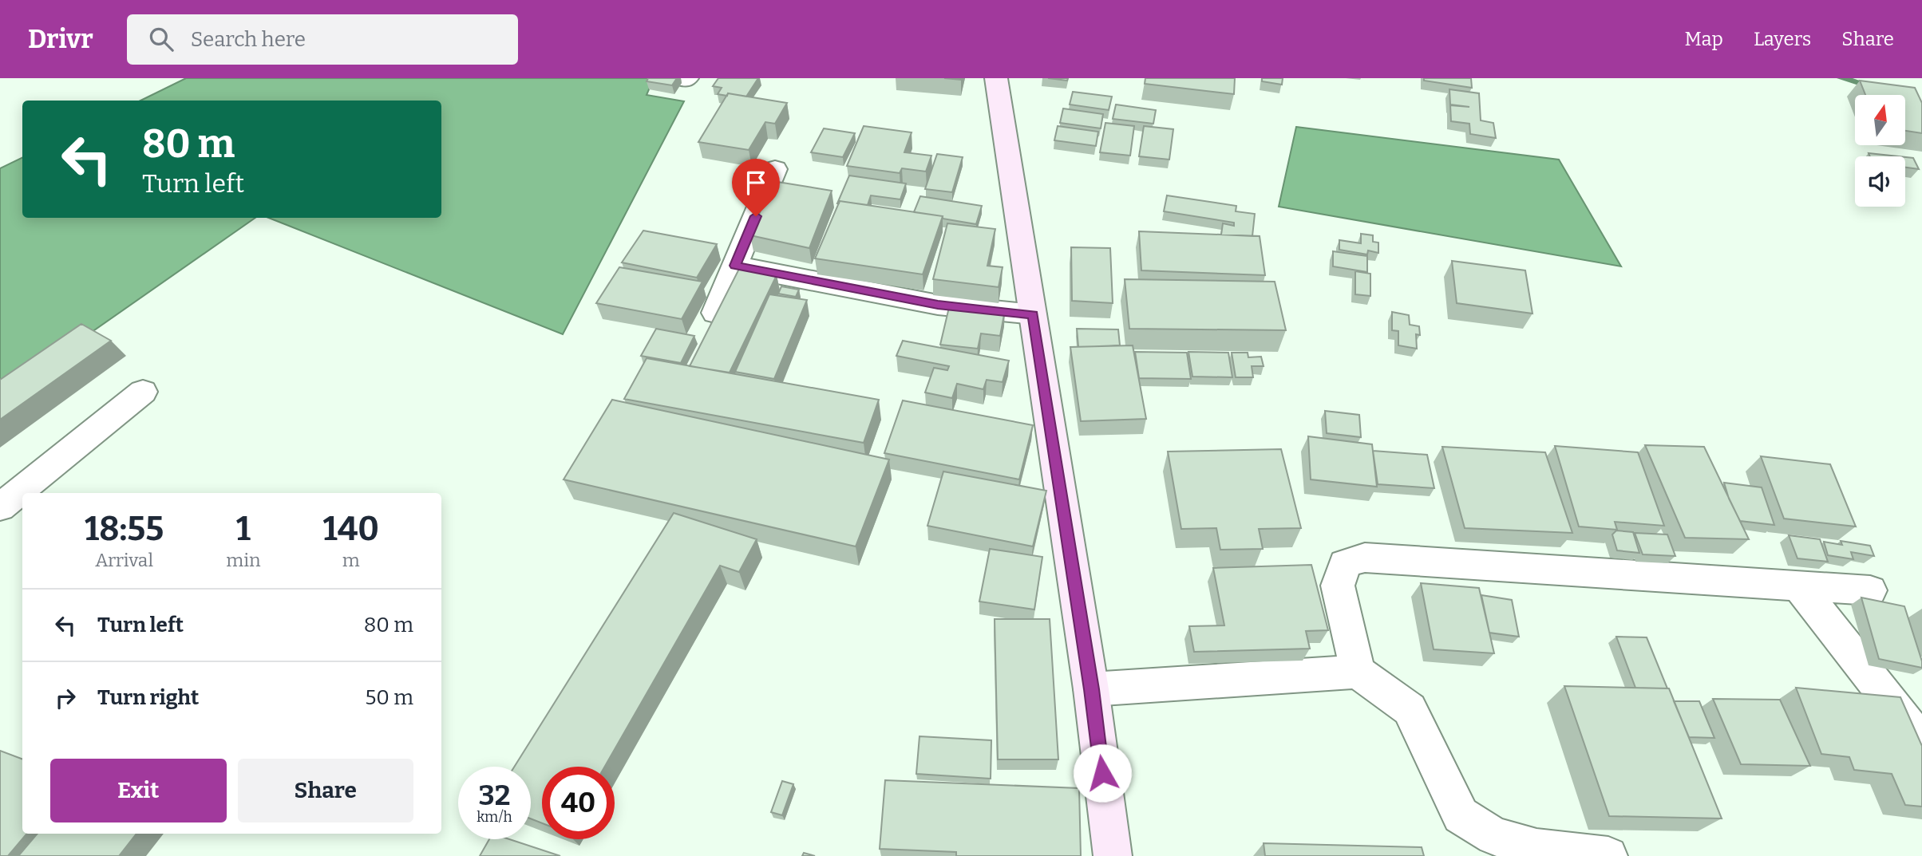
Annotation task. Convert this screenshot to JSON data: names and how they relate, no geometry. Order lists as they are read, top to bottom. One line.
{"north":"top","page":{"header":"Drivr","search":"Search here","nav":["Map","Layers","Share"],"turn":["80 m","Turn left"],"eta":["18:55","Arrival","1","min","140","m"],"list":[{"name":"Turn left","value":"80 m"},{"name":"Turn right","value":"50 m"}],"buttons":["Exit","Share"],"speed":"32 km/h","limit":"40"}}
